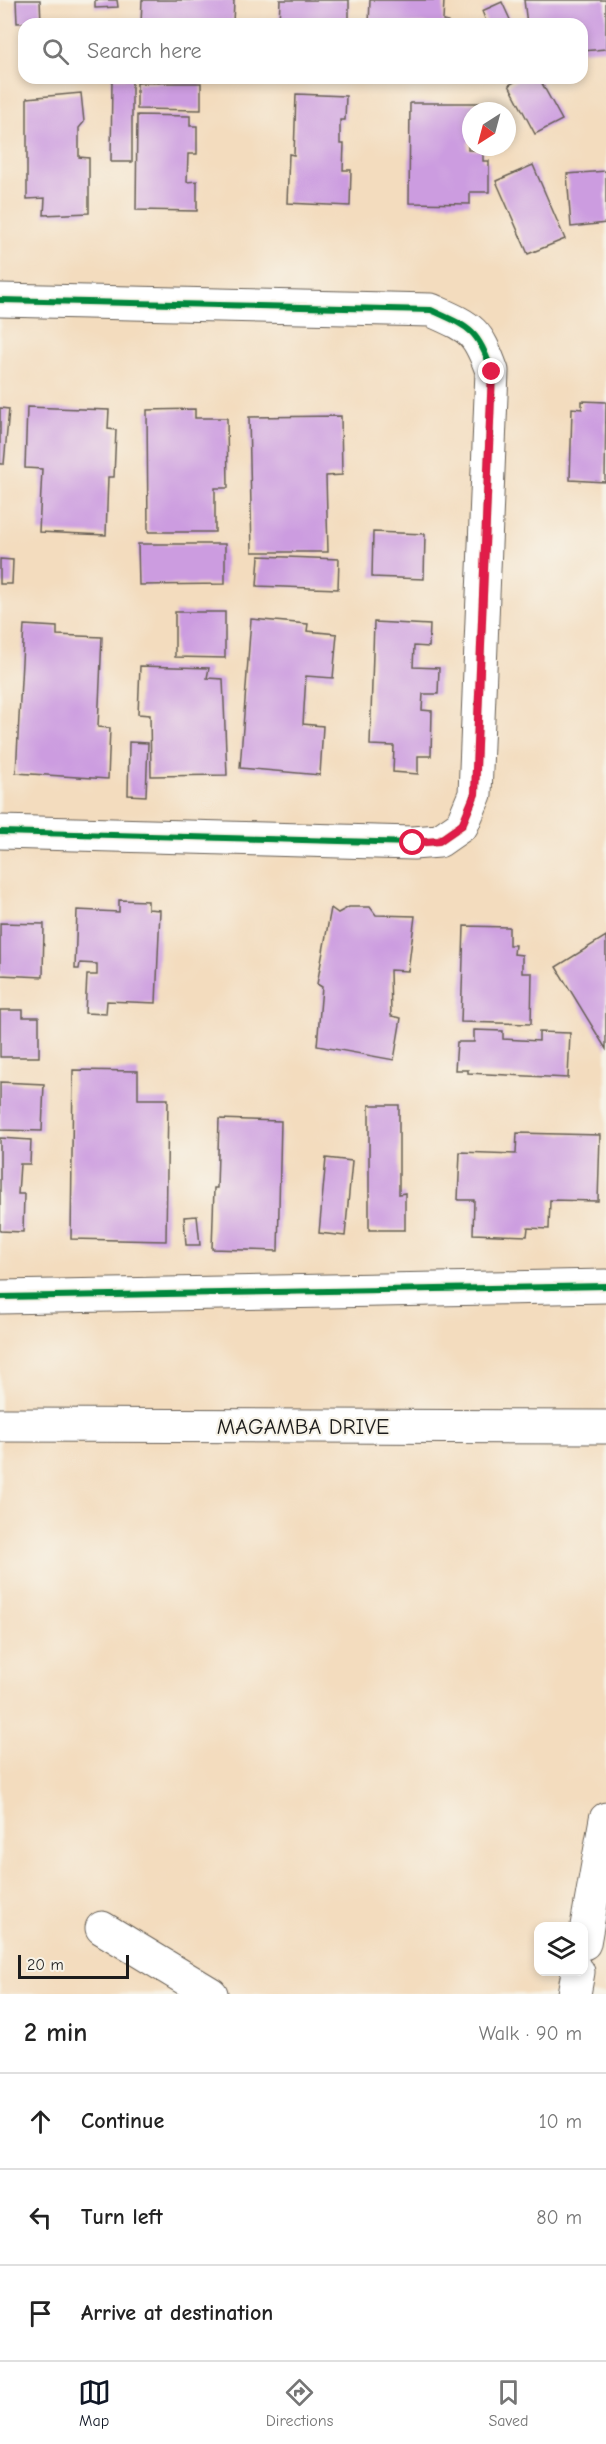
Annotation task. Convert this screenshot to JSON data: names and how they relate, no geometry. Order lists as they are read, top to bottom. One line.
{"streets":{"street":["MAGAMBA DRIVE"]},"scale_bar":"20 m","north":"bottom left","page":{"search":"Search here","scale":"20 m","heading":["2 min","Walk · 90 m"],"list":[["Continue","10 m"],["Turn left","80 m"],"Arrive at destination"],"nav":["Map","Directions","Saved"]}}
